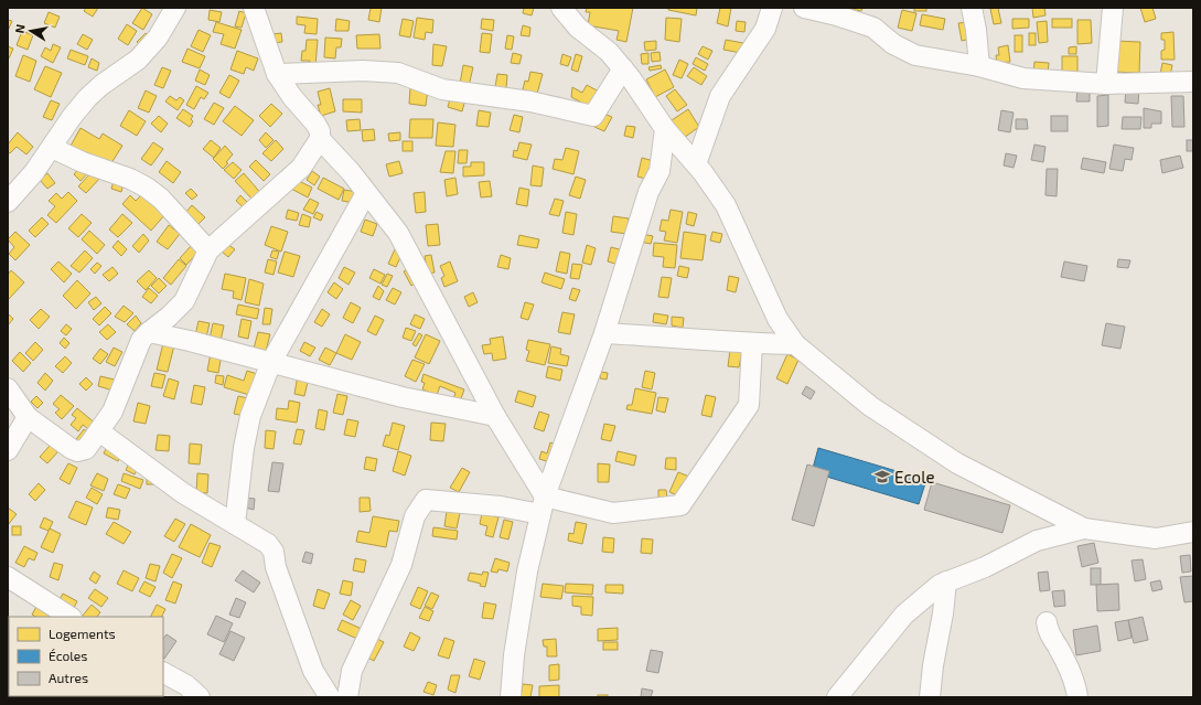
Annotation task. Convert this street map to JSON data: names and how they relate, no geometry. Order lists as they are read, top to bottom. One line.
{"places":{"school or university":["Ecole"]},"legend":["Logements","Écoles","Autres"],"north":"left"}
